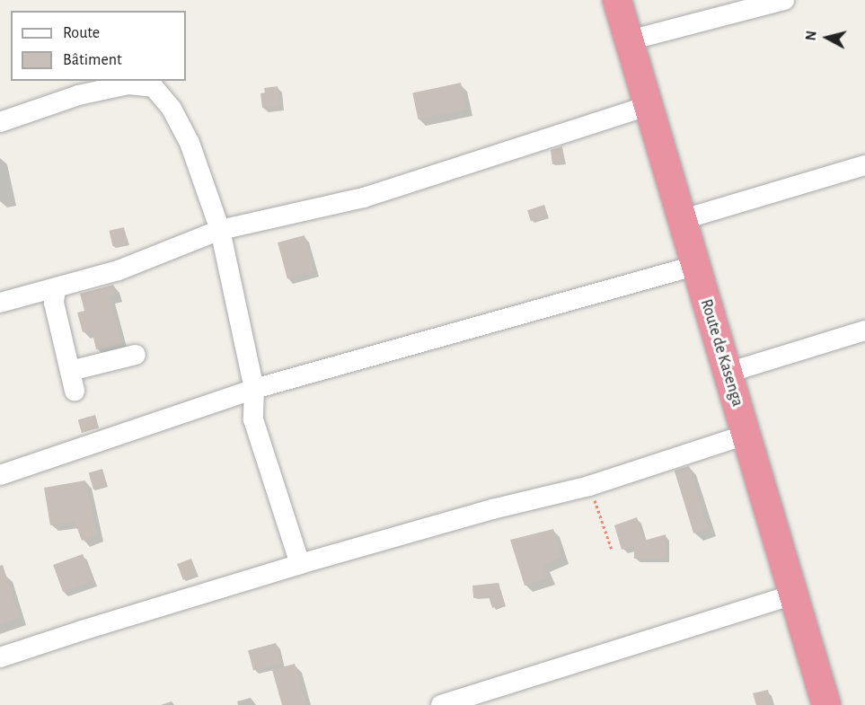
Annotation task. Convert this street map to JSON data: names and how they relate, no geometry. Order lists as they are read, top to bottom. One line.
{"streets":{"highway":["Route de Kasenga"]},"legend":["Route","Bâtiment"],"north":"left"}
